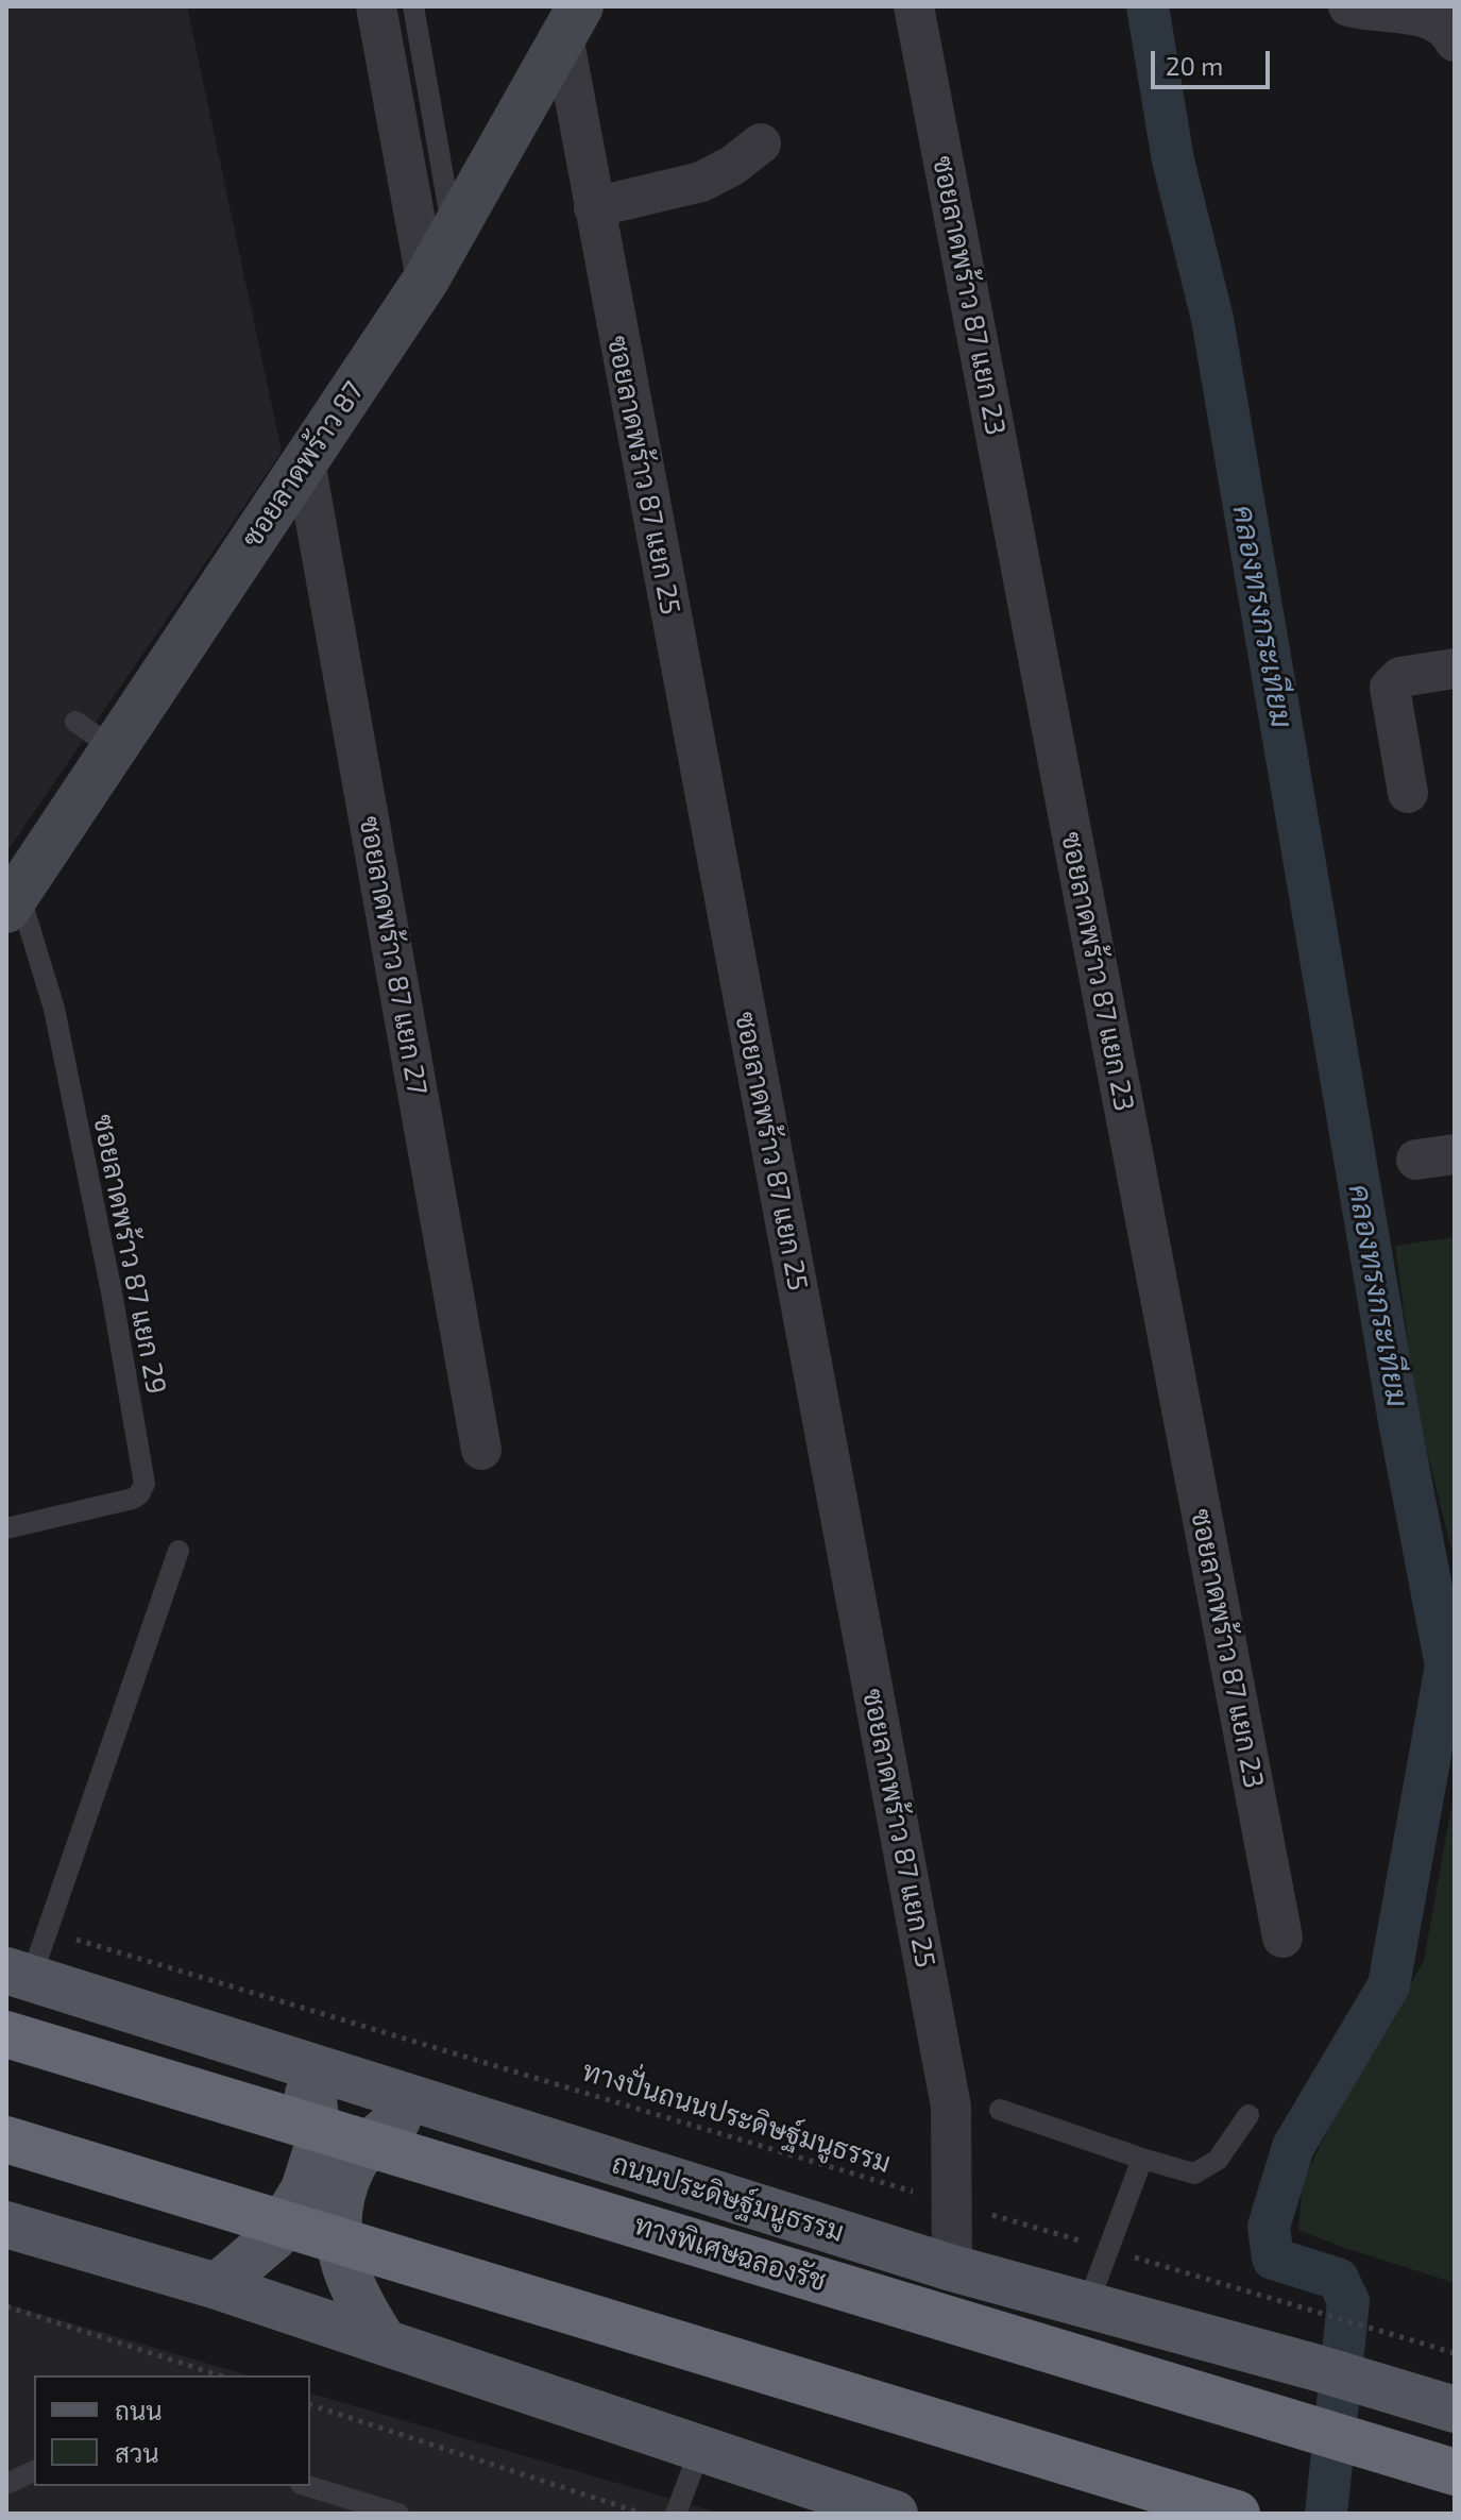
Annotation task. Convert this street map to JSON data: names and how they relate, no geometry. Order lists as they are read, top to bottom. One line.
{"streets":{"highway":["ทางพิเศษฉลองรัช"],"main road":["ถนนประดิษฐ์มนูธรรม"],"street":["ซอยลาดพร้าว 87 แยก 23","ซอยลาดพร้าว 87","ซอยลาดพร้าว 87 แยก 25","ซอยลาดพร้าว 87 แยก 27"],"lane":["ซอยลาดพร้าว 87 แยก 29"],"path":["ทางปั่นถนนประดิษฐ์มนูธรรม"]},"crossings":[["ซอยลาดพร้าว 87","ซอยลาดพร้าว 87 แยก 25"],["ซอยลาดพร้าว 87","ซอยลาดพร้าว 87 แยก 27"],["ซอยลาดพร้าว 87","ซอยลาดพร้าว 87 แยก 29"],["ซอยลาดพร้าว 87 แยก 25","ทางปั่นถนนประดิษฐ์มนูธรรม"],["ซอยลาดพร้าว 87 แยก 25","ถนนประดิษฐ์มนูธรรม"]],"water":["คลองทรงกระเทียม"],"legend":["ถนน","สวน"],"scale_bar":"20 m"}
